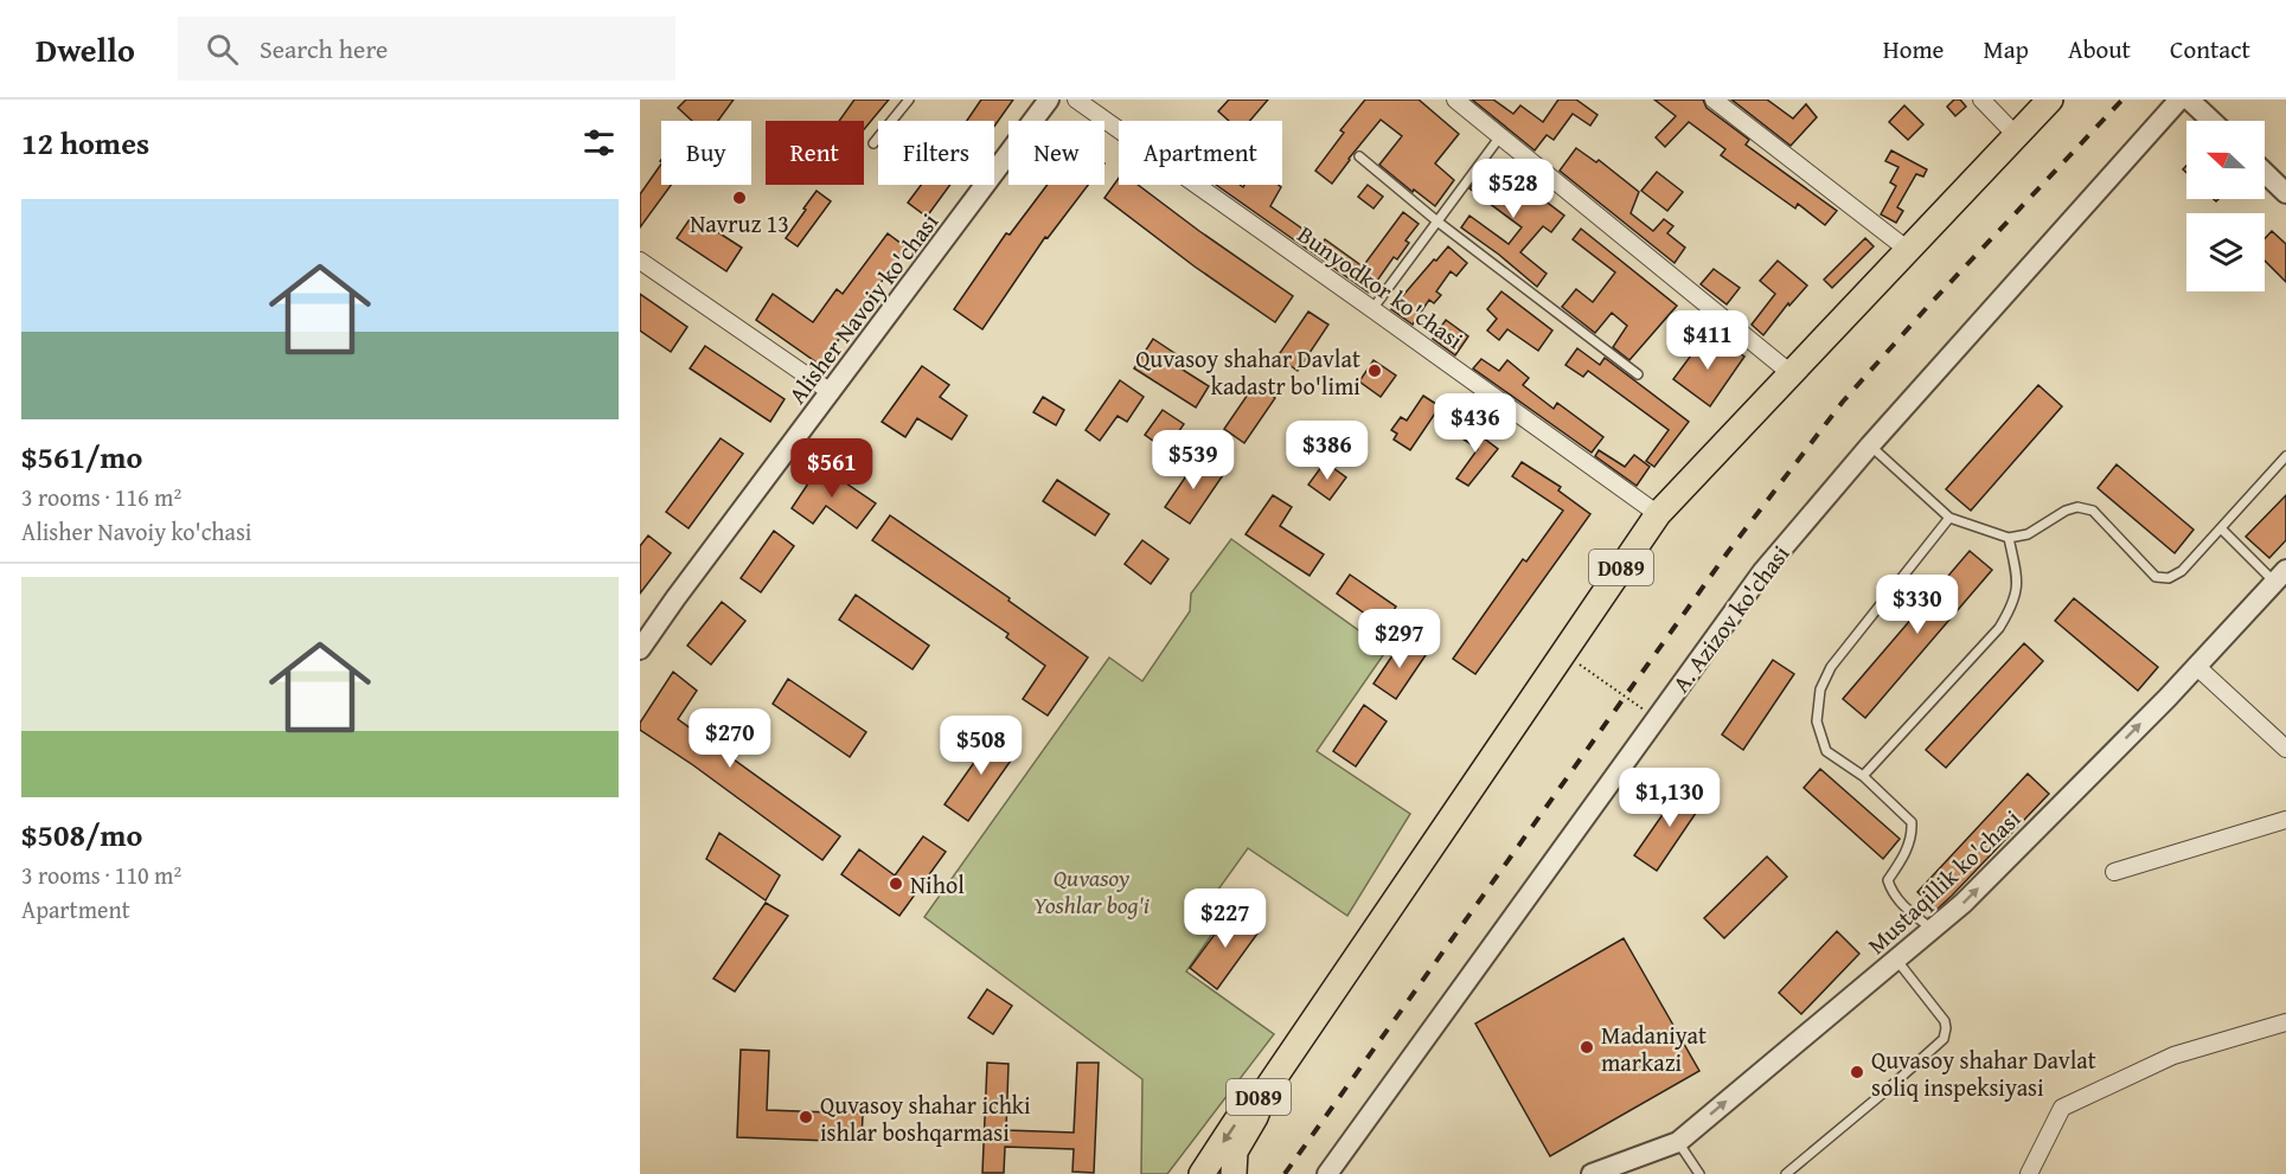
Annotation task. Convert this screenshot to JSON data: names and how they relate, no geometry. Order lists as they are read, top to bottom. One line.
{"streets":{"main road":["D089"],"street":["Bunyodkor ko'chasi","Alisher Navoiy ko'chasi","A. Azizov ko'chasi","Mustaqillik ko'chasi"]},"crossings":[["Bunyodkor ko'chasi","D089"]],"one_way":["Mustaqillik ko'chasi"],"parks":["Quvasoy Yoshlar bog'i"],"places":["Navruz 13","Quvasoy shahar Davlat kadastr bo'limi","Nihol","Madaniyat markazi","Quvasoy shahar Davlat soliq inspeksiyasi","Quvasoy shahar ichki ishlar boshqarmasi"],"north":"left","page":{"header":"Dwello","search":"Search here","nav":["Home","Map","About","Contact"],"heading":"12 homes","chip":["Buy","Rent","Filters","New","Apartment"],"price":["$528","$411","$436","$386","$539","$561","$330","$297","$270","$508","$1,130","$227"],"list":[{"name":"$561/mo","note":"3 rooms · 116 m² · Alisher Navoiy ko'chasi"},{"name":"$508/mo","note":"3 rooms · 110 m² · Apartment"}]}}
